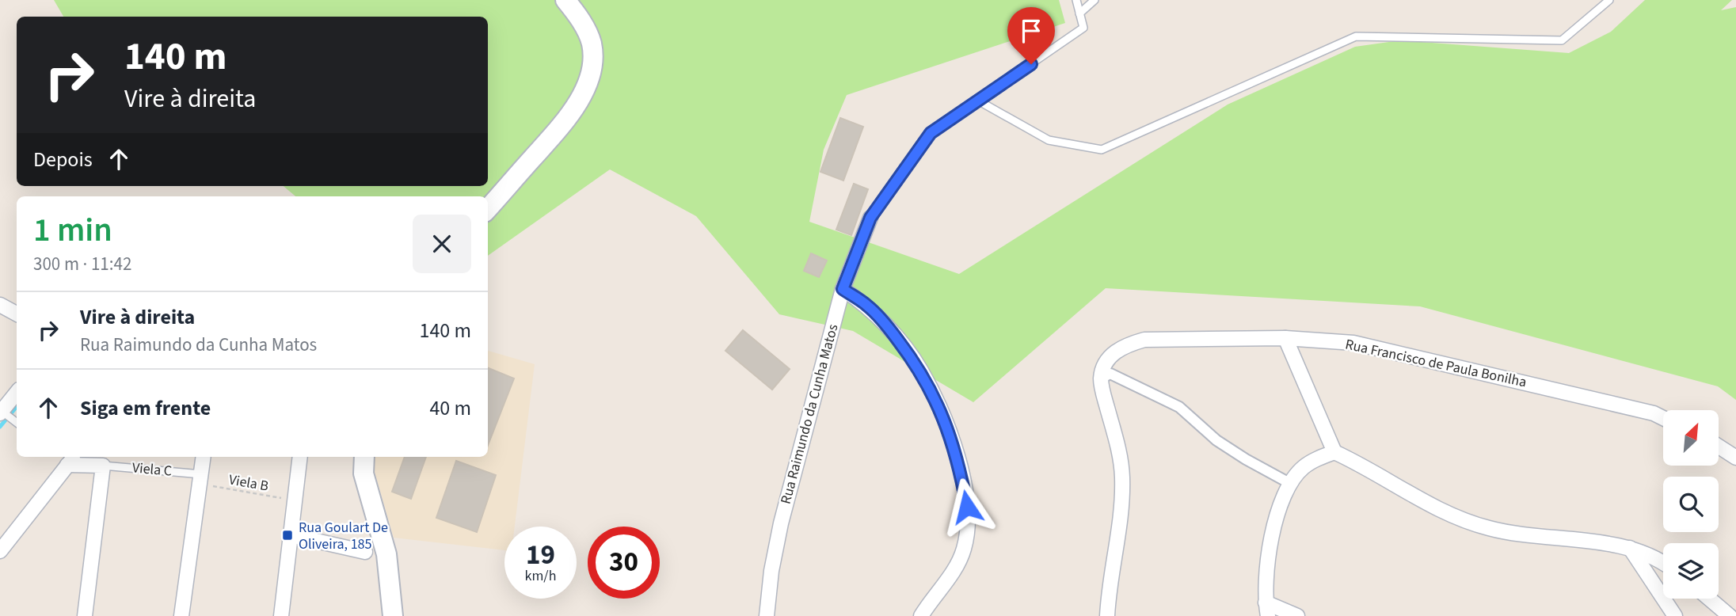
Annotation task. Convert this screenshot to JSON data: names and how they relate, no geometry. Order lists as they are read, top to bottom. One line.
{"streets":{"street":["Rua Francisco de Paula Bonilha","Rua Raimundo da Cunha Matos"],"lane":["Viela C"],"path":["Viela B"]},"crossings":[["Viela C","Viela B"]],"places":{"transit":["Rua Goulart De Oliveira, 185"]},"north":"top right","page":{"turn":["140 m","Vire à direita"],"then":"Depois","heading":["1 min","300 m · 11:42"],"list":[{"name":"Vire à direita","note":"Rua Raimundo da Cunha Matos","value":"140 m"},{"name":"Siga em frente","value":"40 m"}],"speed":"19 km/h","limit":"30"}}
